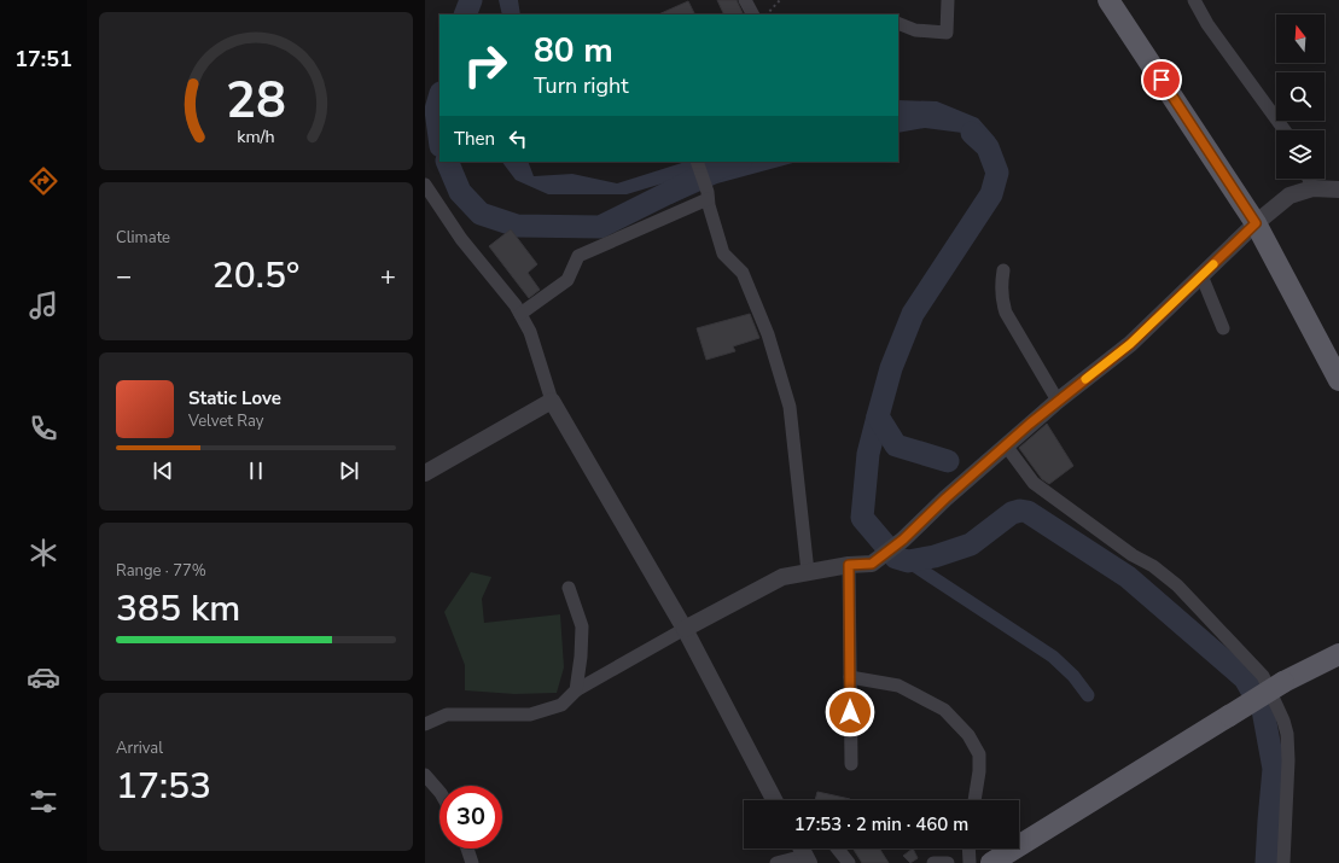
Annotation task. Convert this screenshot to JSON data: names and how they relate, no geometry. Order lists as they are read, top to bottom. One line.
{"north":"top","page":{"tabs":"17:51","turn":["80 m","Turn right"],"then":"Then","tile":["Climate",["Range · 77%","385 km"],["Arrival","17:53"]],"heat":["−","20.5°","+"],"song":["Static Love","Velvet Ray"],"limit":"30","trip":"17:53 · 2 min · 460 m","gauge":["28","km/h"]}}
